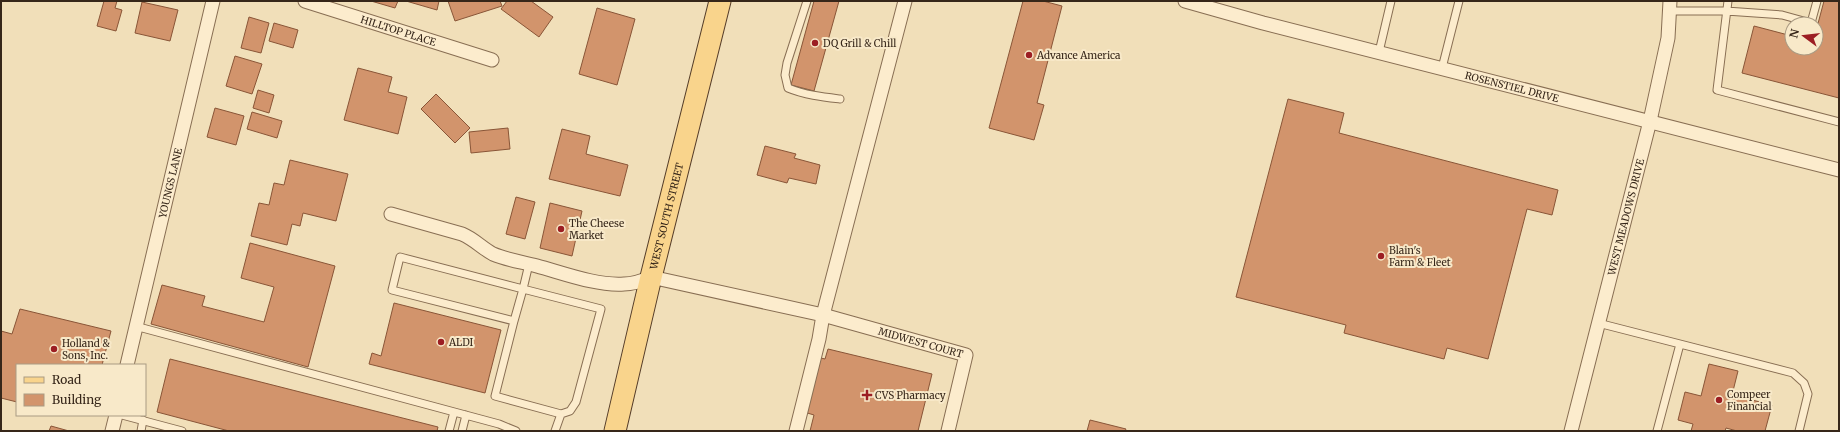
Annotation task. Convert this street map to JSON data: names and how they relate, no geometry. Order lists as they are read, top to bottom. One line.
{"streets":{"main road":["WEST SOUTH STREET"],"street":["HILLTOP PLACE","ROSENSTIEL DRIVE","YOUNGS LANE","WEST MEADOWS DRIVE","MIDWEST COURT"]},"crossings":[["ROSENSTIEL DRIVE","WEST MEADOWS DRIVE"],["WEST SOUTH STREET","MIDWEST COURT"]],"places":{"other":["DQ Grill & Chill","Advance America","The Cheese Market","Blain's Farm & Fleet","ALDI","Holland & Sons, Inc.","Compeer Financial"],"health":["CVS Pharmacy"]},"legend":["Road","Building"],"north":"left"}
